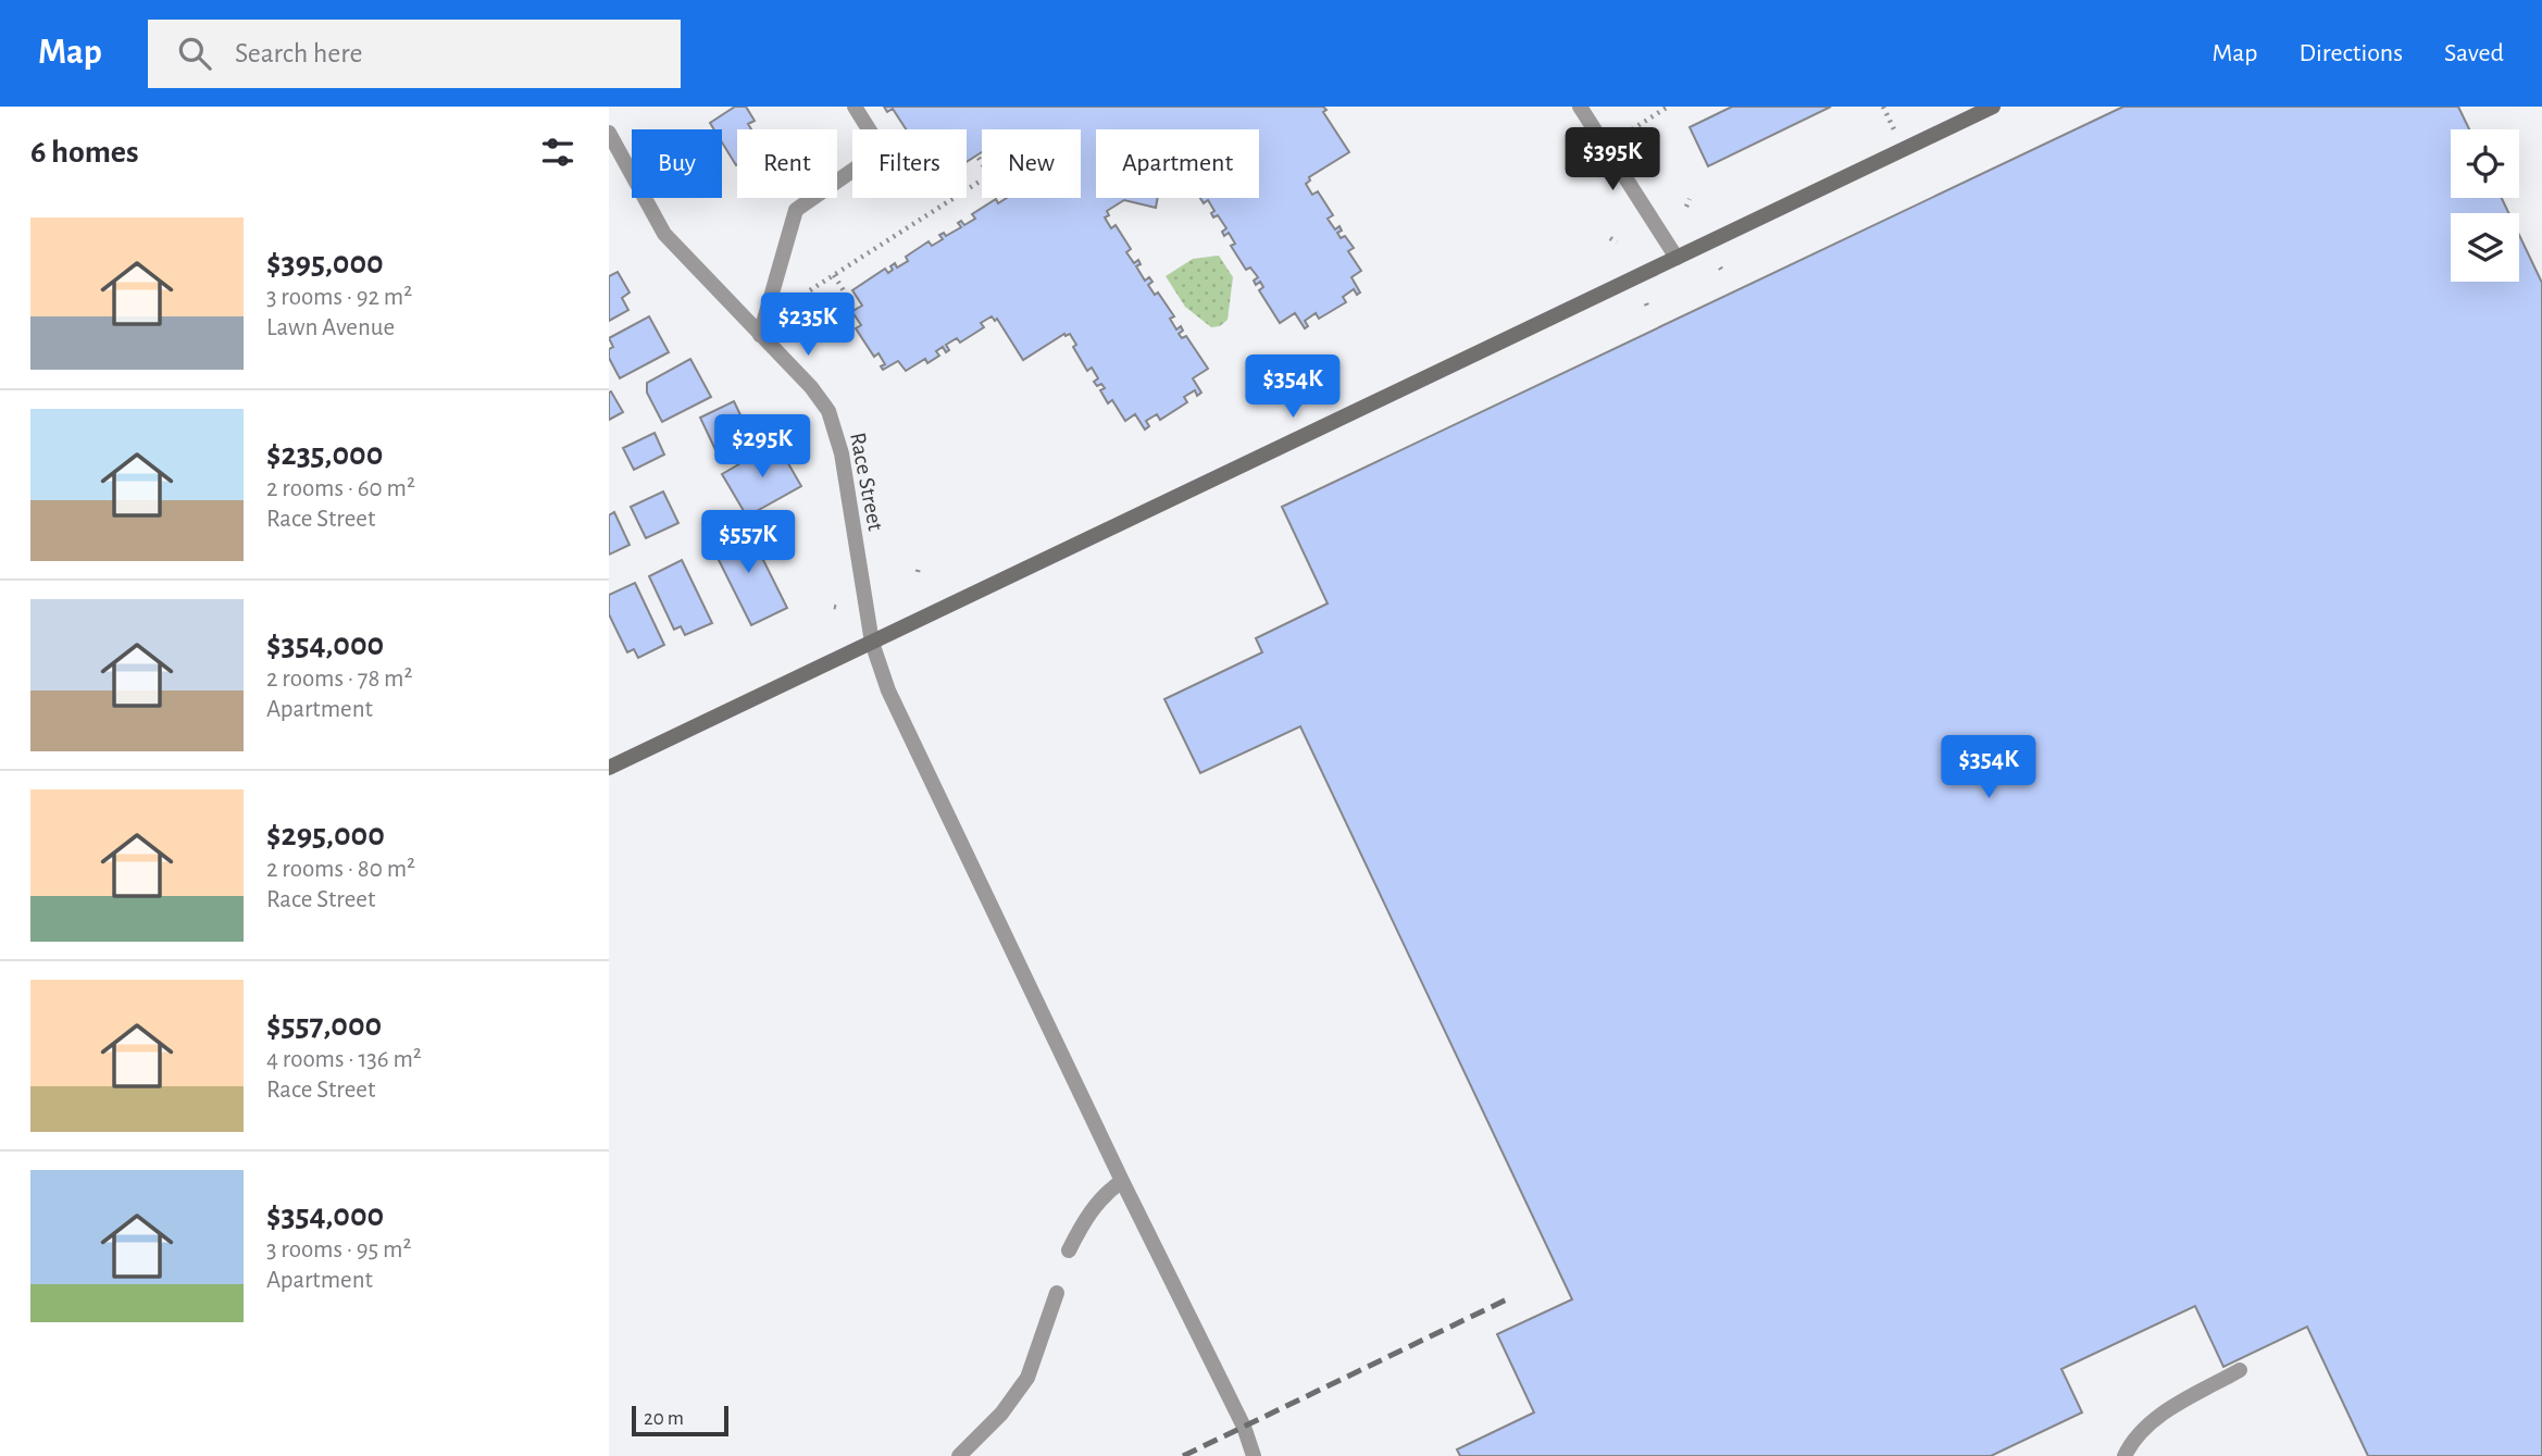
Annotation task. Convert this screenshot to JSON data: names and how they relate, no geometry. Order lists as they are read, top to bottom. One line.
{"streets":{"street":["Race Street"]},"scale_bar":"20 m","page":{"header":"Map","search":"Search here","nav":["Map","Directions","Saved"],"heading":"6 homes","price":["$395K","$235K","$354K","$295K","$557K","$354K"],"chip":["Buy","Rent","Filters","New","Apartment"],"list":[{"name":"$395,000","note":"3 rooms · 92 m² · Lawn Avenue"},{"name":"$235,000","note":"2 rooms · 60 m² · Race Street"},{"name":"$354,000","note":"2 rooms · 78 m² · Apartment"},{"name":"$295,000","note":"2 rooms · 80 m² · Race Street"},{"name":"$557,000","note":"4 rooms · 136 m² · Race Street"},{"name":"$354,000","note":"3 rooms · 95 m² · Apartment"}],"scale":"20 m"}}
